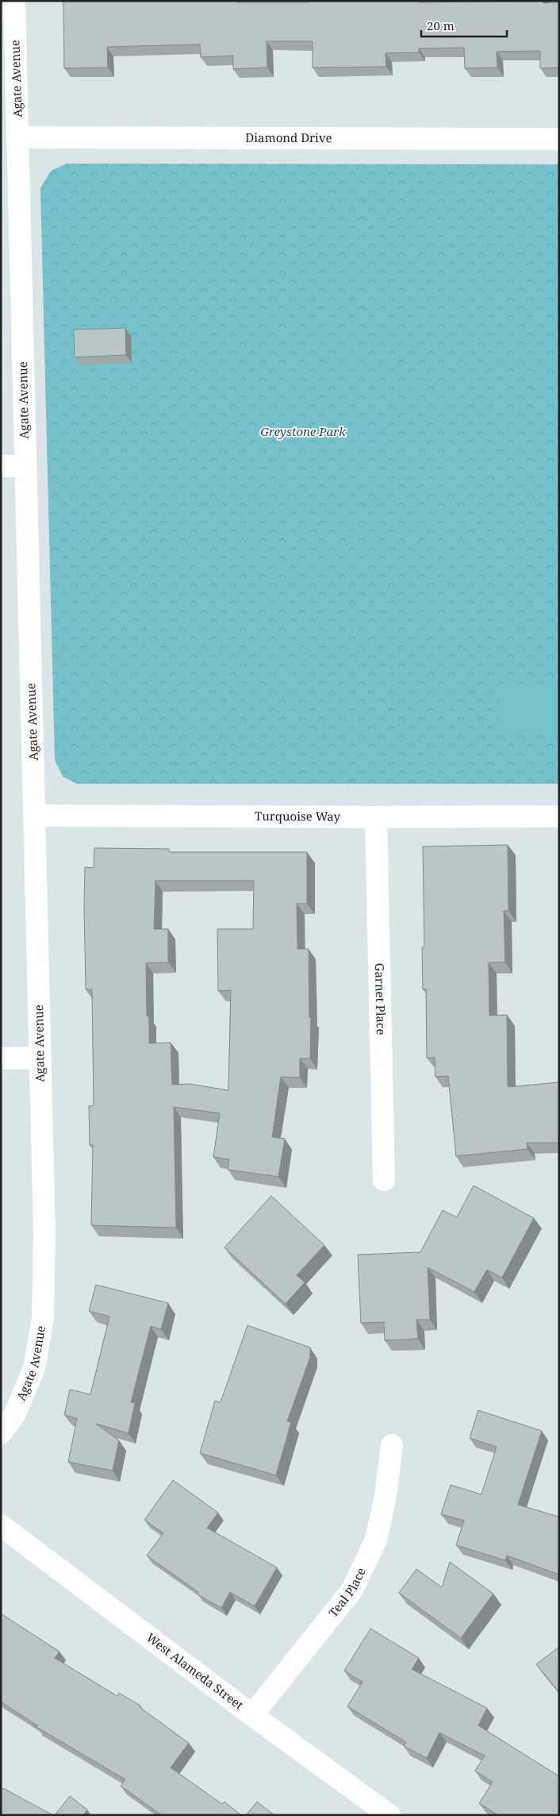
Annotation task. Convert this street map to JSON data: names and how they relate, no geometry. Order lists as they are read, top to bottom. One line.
{"streets":{"street":["Agate Avenue","Diamond Drive","Turquoise Way","Garnet Place","Teal Place","West Alameda Street"]},"crossings":[["Agate Avenue","Diamond Drive"],["Agate Avenue","Turquoise Way"],["Turquoise Way","Garnet Place"],["Teal Place","West Alameda Street"]],"parks":["Greystone Park"],"scale_bar":"20 m"}
